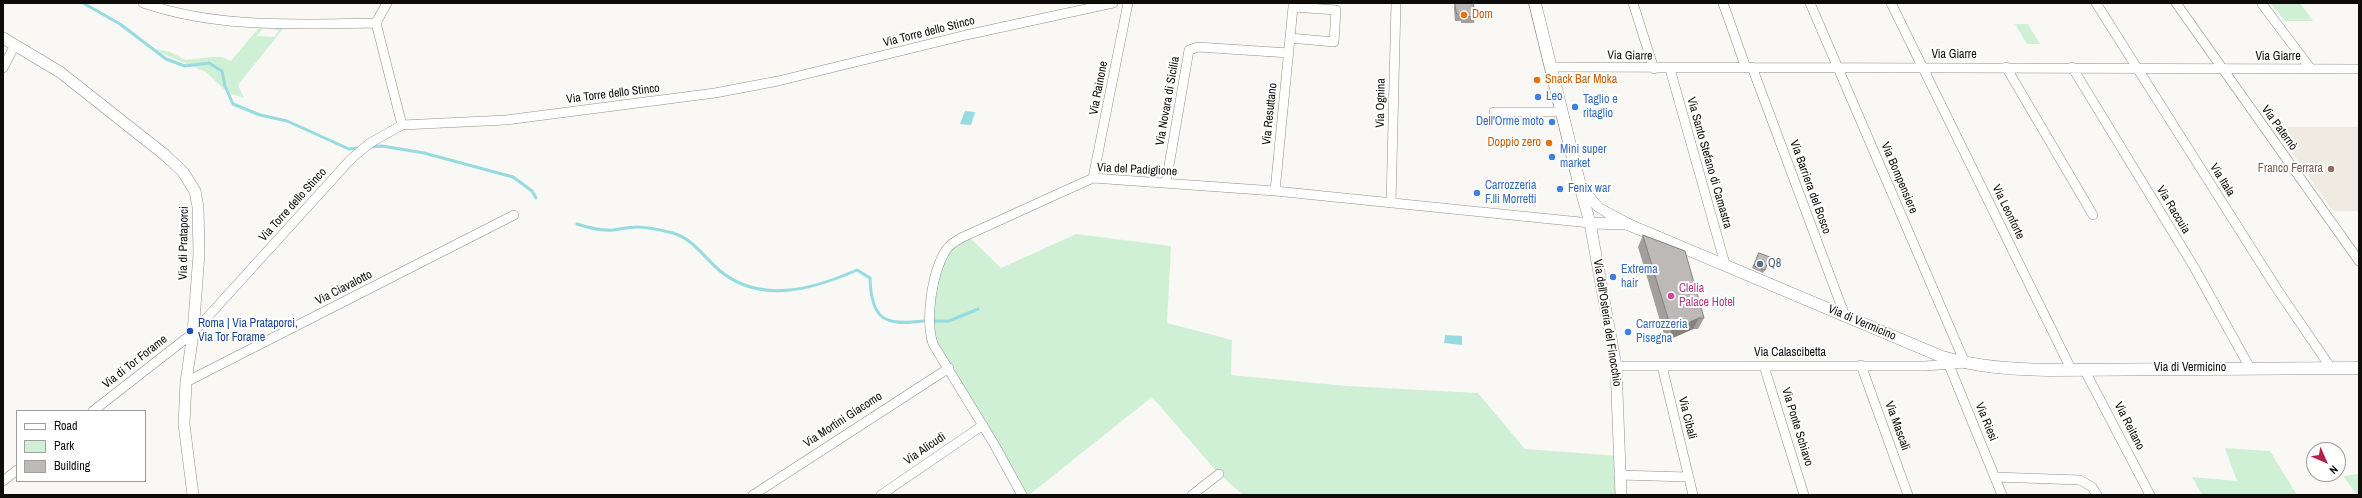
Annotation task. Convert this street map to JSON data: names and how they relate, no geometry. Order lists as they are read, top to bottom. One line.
{"streets":{"main road":["Via di Vermicino"],"street":["Via Torre dello Stinco","Via Giarre","Via Rainone","Via Novara di Sicilia","Via Ognina","Via Resuttano","Via Paternò","Via Santo Stefano di Camastra","Via del Padiglione","Via Bompensiere","Via Itala","Via Barriera del Bosco","Via Raccuia","Via Leonforte","Via di Prataporci","Via Ciavalotto","Via dell'Osteria del Finocchio","Via Calascibetta","Via di Tor Forame","Via Cibali","Via Mortini Giacomo","Via Riesi","Via Mascali","Via Reitano","Via Ponte Schiavo","Via Alicudi"]},"crossings":[["Via Torre dello Stinco","Via di Prataporci"],["Via Torre dello Stinco","Via di Tor Forame"],["Via Giarre","Via Paternò"],["Via Giarre","Via Santo Stefano di Camastra"],["Via Giarre","Via Bompensiere"],["Via Giarre","Via Itala"],["Via Giarre","Via Barriera del Bosco"],["Via Giarre","Via Raccuia"],["Via Giarre","Via Leonforte"],["Via Giarre","Via di Vermicino"],["Via Rainone","Via del Padiglione"],["Via Novara di Sicilia","Via Resuttano"],["Via Novara di Sicilia","Via del Padiglione"],["Via Ognina","Via del Padiglione"],["Via Resuttano","Via del Padiglione"],["Via Santo Stefano di Camastra","Via di Vermicino"],["Via del Padiglione","Via dell'Osteria del Finocchio"],["Via del Padiglione","Via Mortini Giacomo"],["Via del Padiglione","Via Alicudi"],["Via Bompensiere","Via di Vermicino"],["Via Itala","Via di Vermicino"],["Via Barriera del Bosco","Via di Vermicino"],["Via Raccuia","Via di Vermicino"],["Via Leonforte","Via di Vermicino"],["Via Leonforte","Via Reitano"],["Via di Prataporci","Via Ciavalotto"],["Via di Prataporci","Via di Tor Forame"],["Via dell'Osteria del Finocchio","Via di Vermicino"],["Via dell'Osteria del Finocchio","Via Calascibetta"],["Via di Vermicino","Via Calascibetta"],["Via di Vermicino","Via Riesi"],["Via di Vermicino","Via Reitano"],["Via Calascibetta","Via Cibali"],["Via Calascibetta","Via Riesi"],["Via Calascibetta","Via Mascali"],["Via Calascibetta","Via Ponte Schiavo"]],"places":["Dom","Snack Bar Moka","Leo","Taglio e ritaglio","Dell'Orme moto","Doppio zero","Mini super market","Franco Ferrara","Fenix war","Carrozzeria F.lli Morretti","Q8","Extrema hair","Clelia Palace Hotel","Roma | Via Prataporci, Via Tor Forame","Carrozzeria Pisegna"],"legend":["Road","Park","Building"],"north":"bottom right"}
